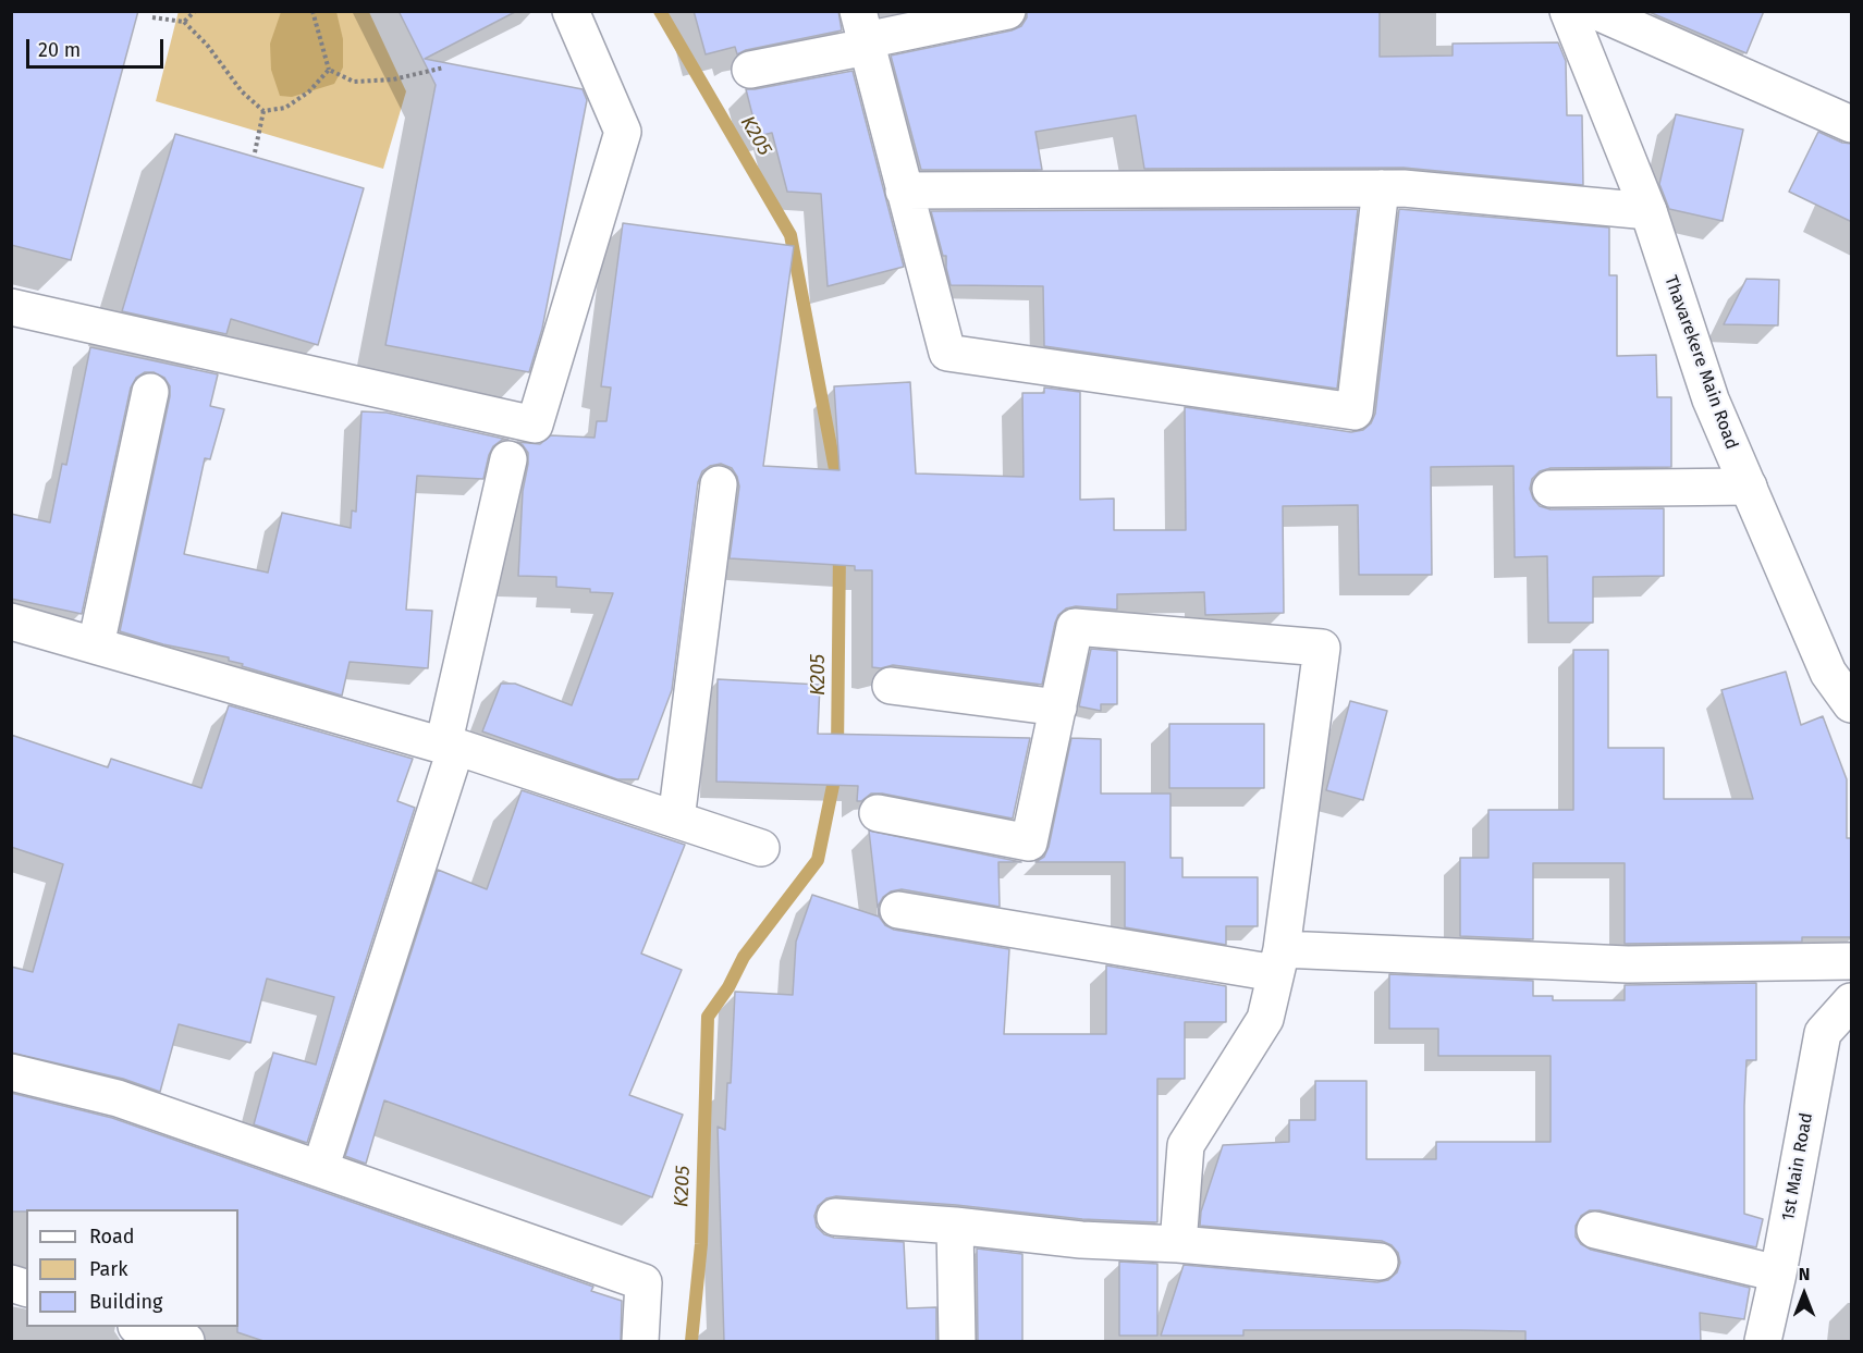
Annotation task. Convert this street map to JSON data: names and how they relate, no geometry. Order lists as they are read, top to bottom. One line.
{"streets":{"street":["Thavarekere Main Road","1st Main Road"]},"water":["K205"],"legend":["Road","Park","Building"],"scale_bar":"20 m","north":"top"}
